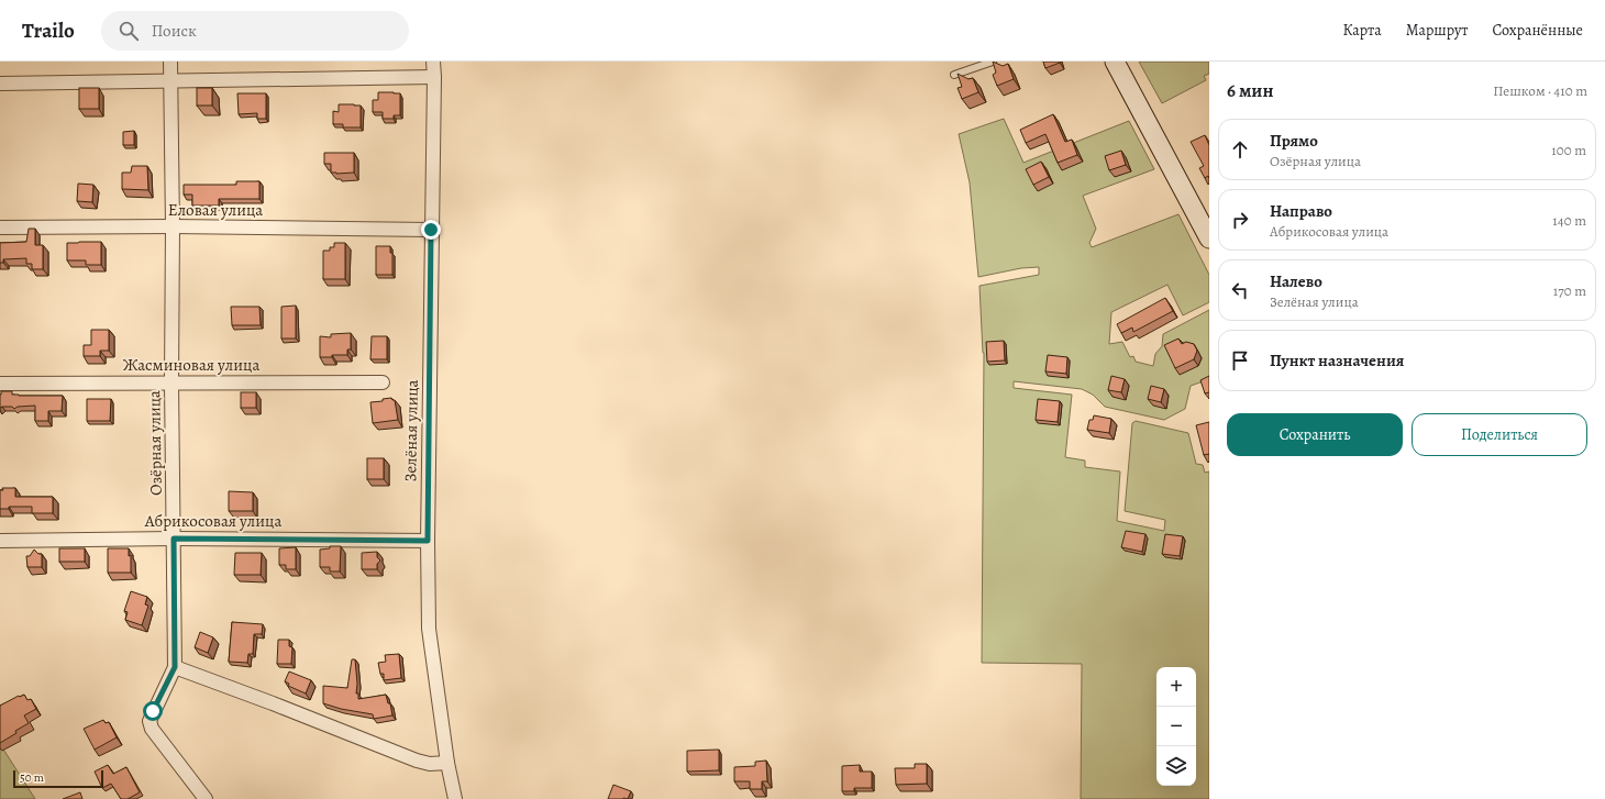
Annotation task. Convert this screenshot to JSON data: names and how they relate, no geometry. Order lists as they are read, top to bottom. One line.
{"streets":{"street":["Еловая улица","Жасминовая улица","Зелёная улица","Озёрная улица","Абрикосовая улица"]},"crossings":[["Еловая улица","Зелёная улица"],["Еловая улица","Озёрная улица"],["Жасминовая улица","Озёрная улица"],["Зелёная улица","Абрикосовая улица"],["Озёрная улица","Абрикосовая улица"]],"scale_bar":"50 m","page":{"header":"Trailo","search":"Поиск","nav":["Карта","Маршрут","Сохранённые"],"heading":["6 мин","Пешком · 410 m"],"list":[["Прямо","Озёрная улица","100 m"],["Направо","Абрикосовая улица","140 m"],["Налево","Зелёная улица","170 m"],"Пункт назначения"],"buttons":["Сохранить","Поделиться"],"map_buttons":["+","−"],"scale":"50 m"}}
